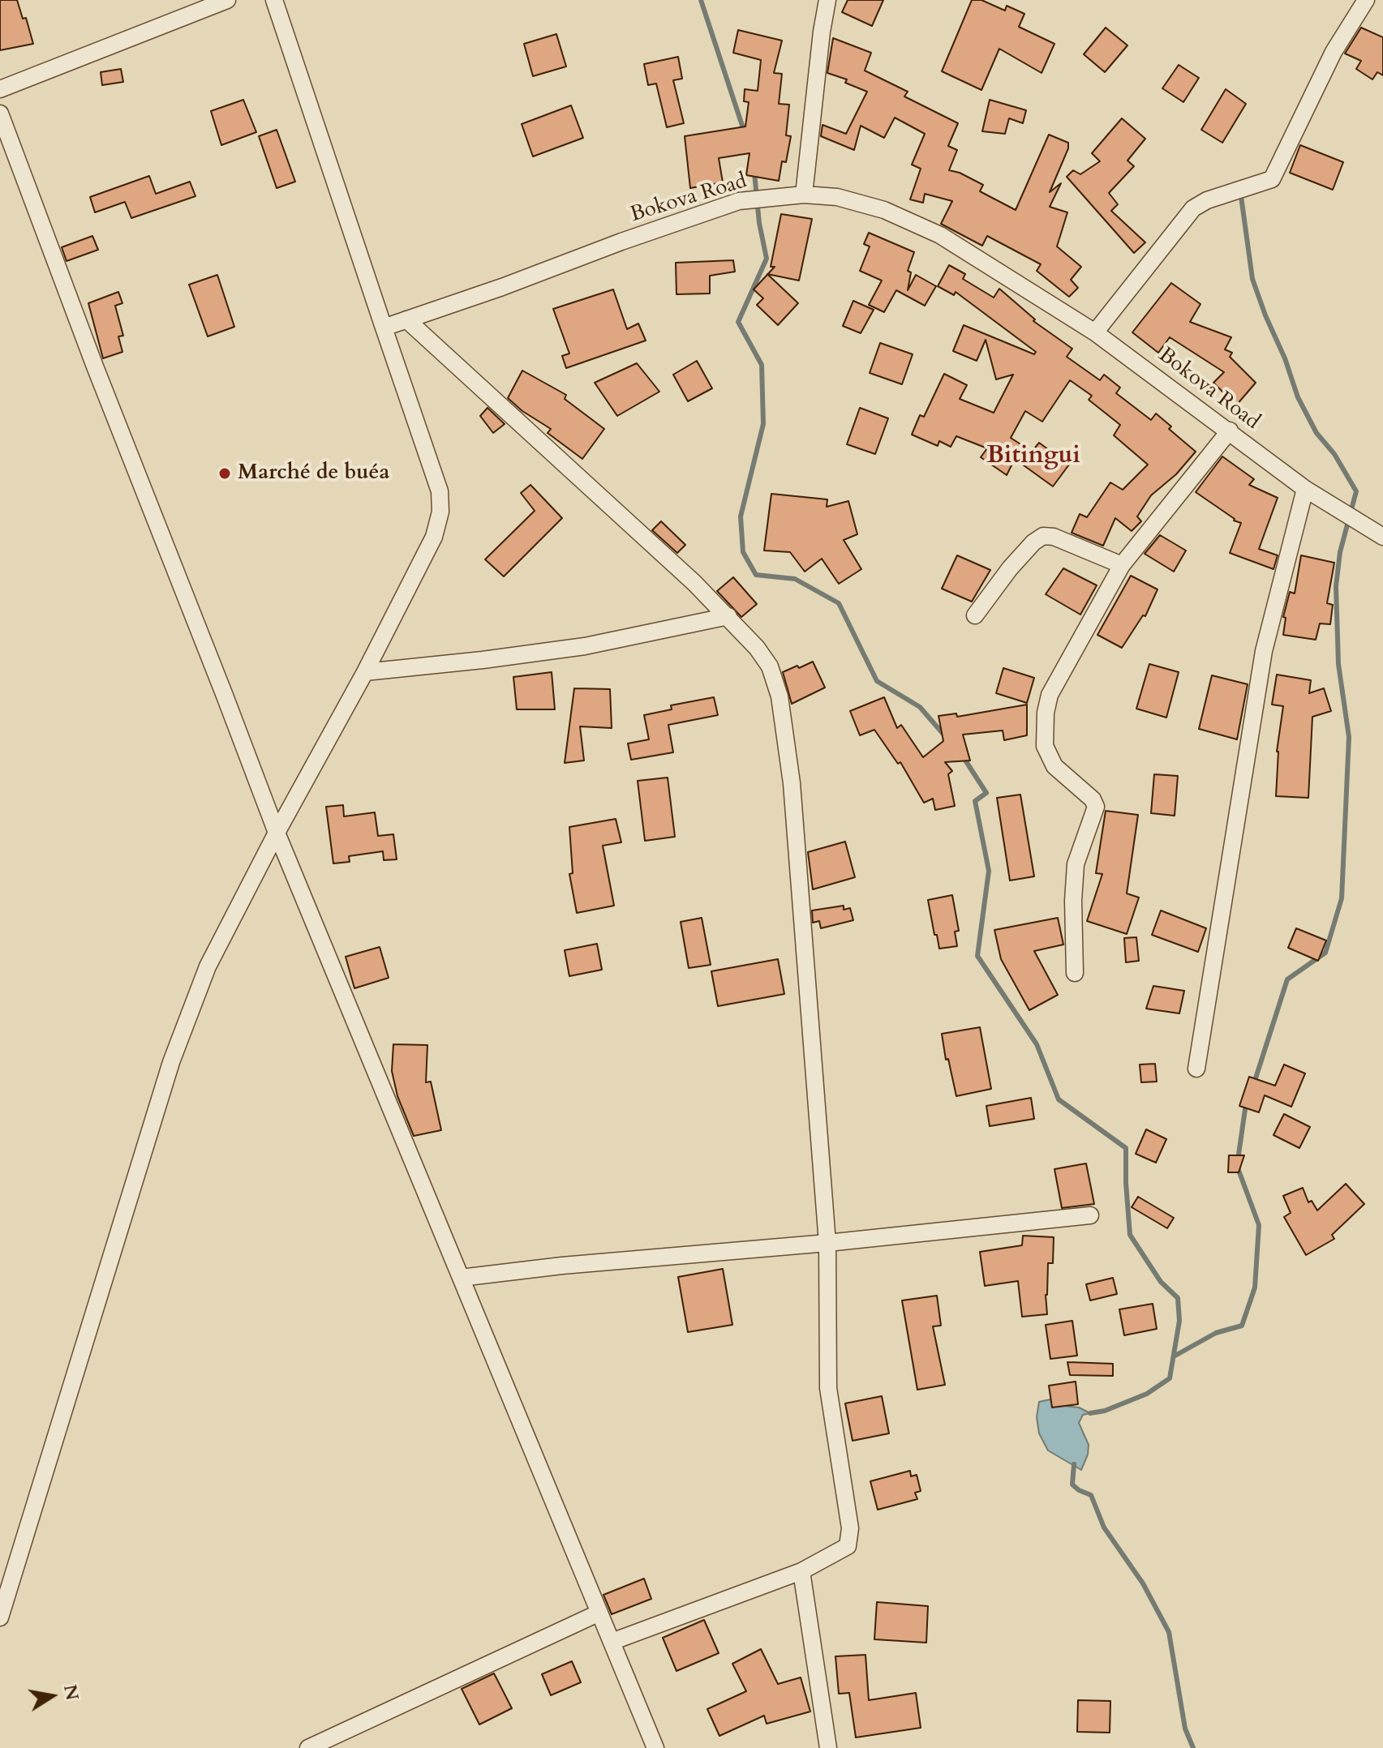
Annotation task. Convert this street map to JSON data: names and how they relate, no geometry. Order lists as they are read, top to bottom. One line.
{"streets":{"street":["Bokova Road"]},"districts":["Bitingui"],"places":["Marché de buéa"],"north":"right"}
